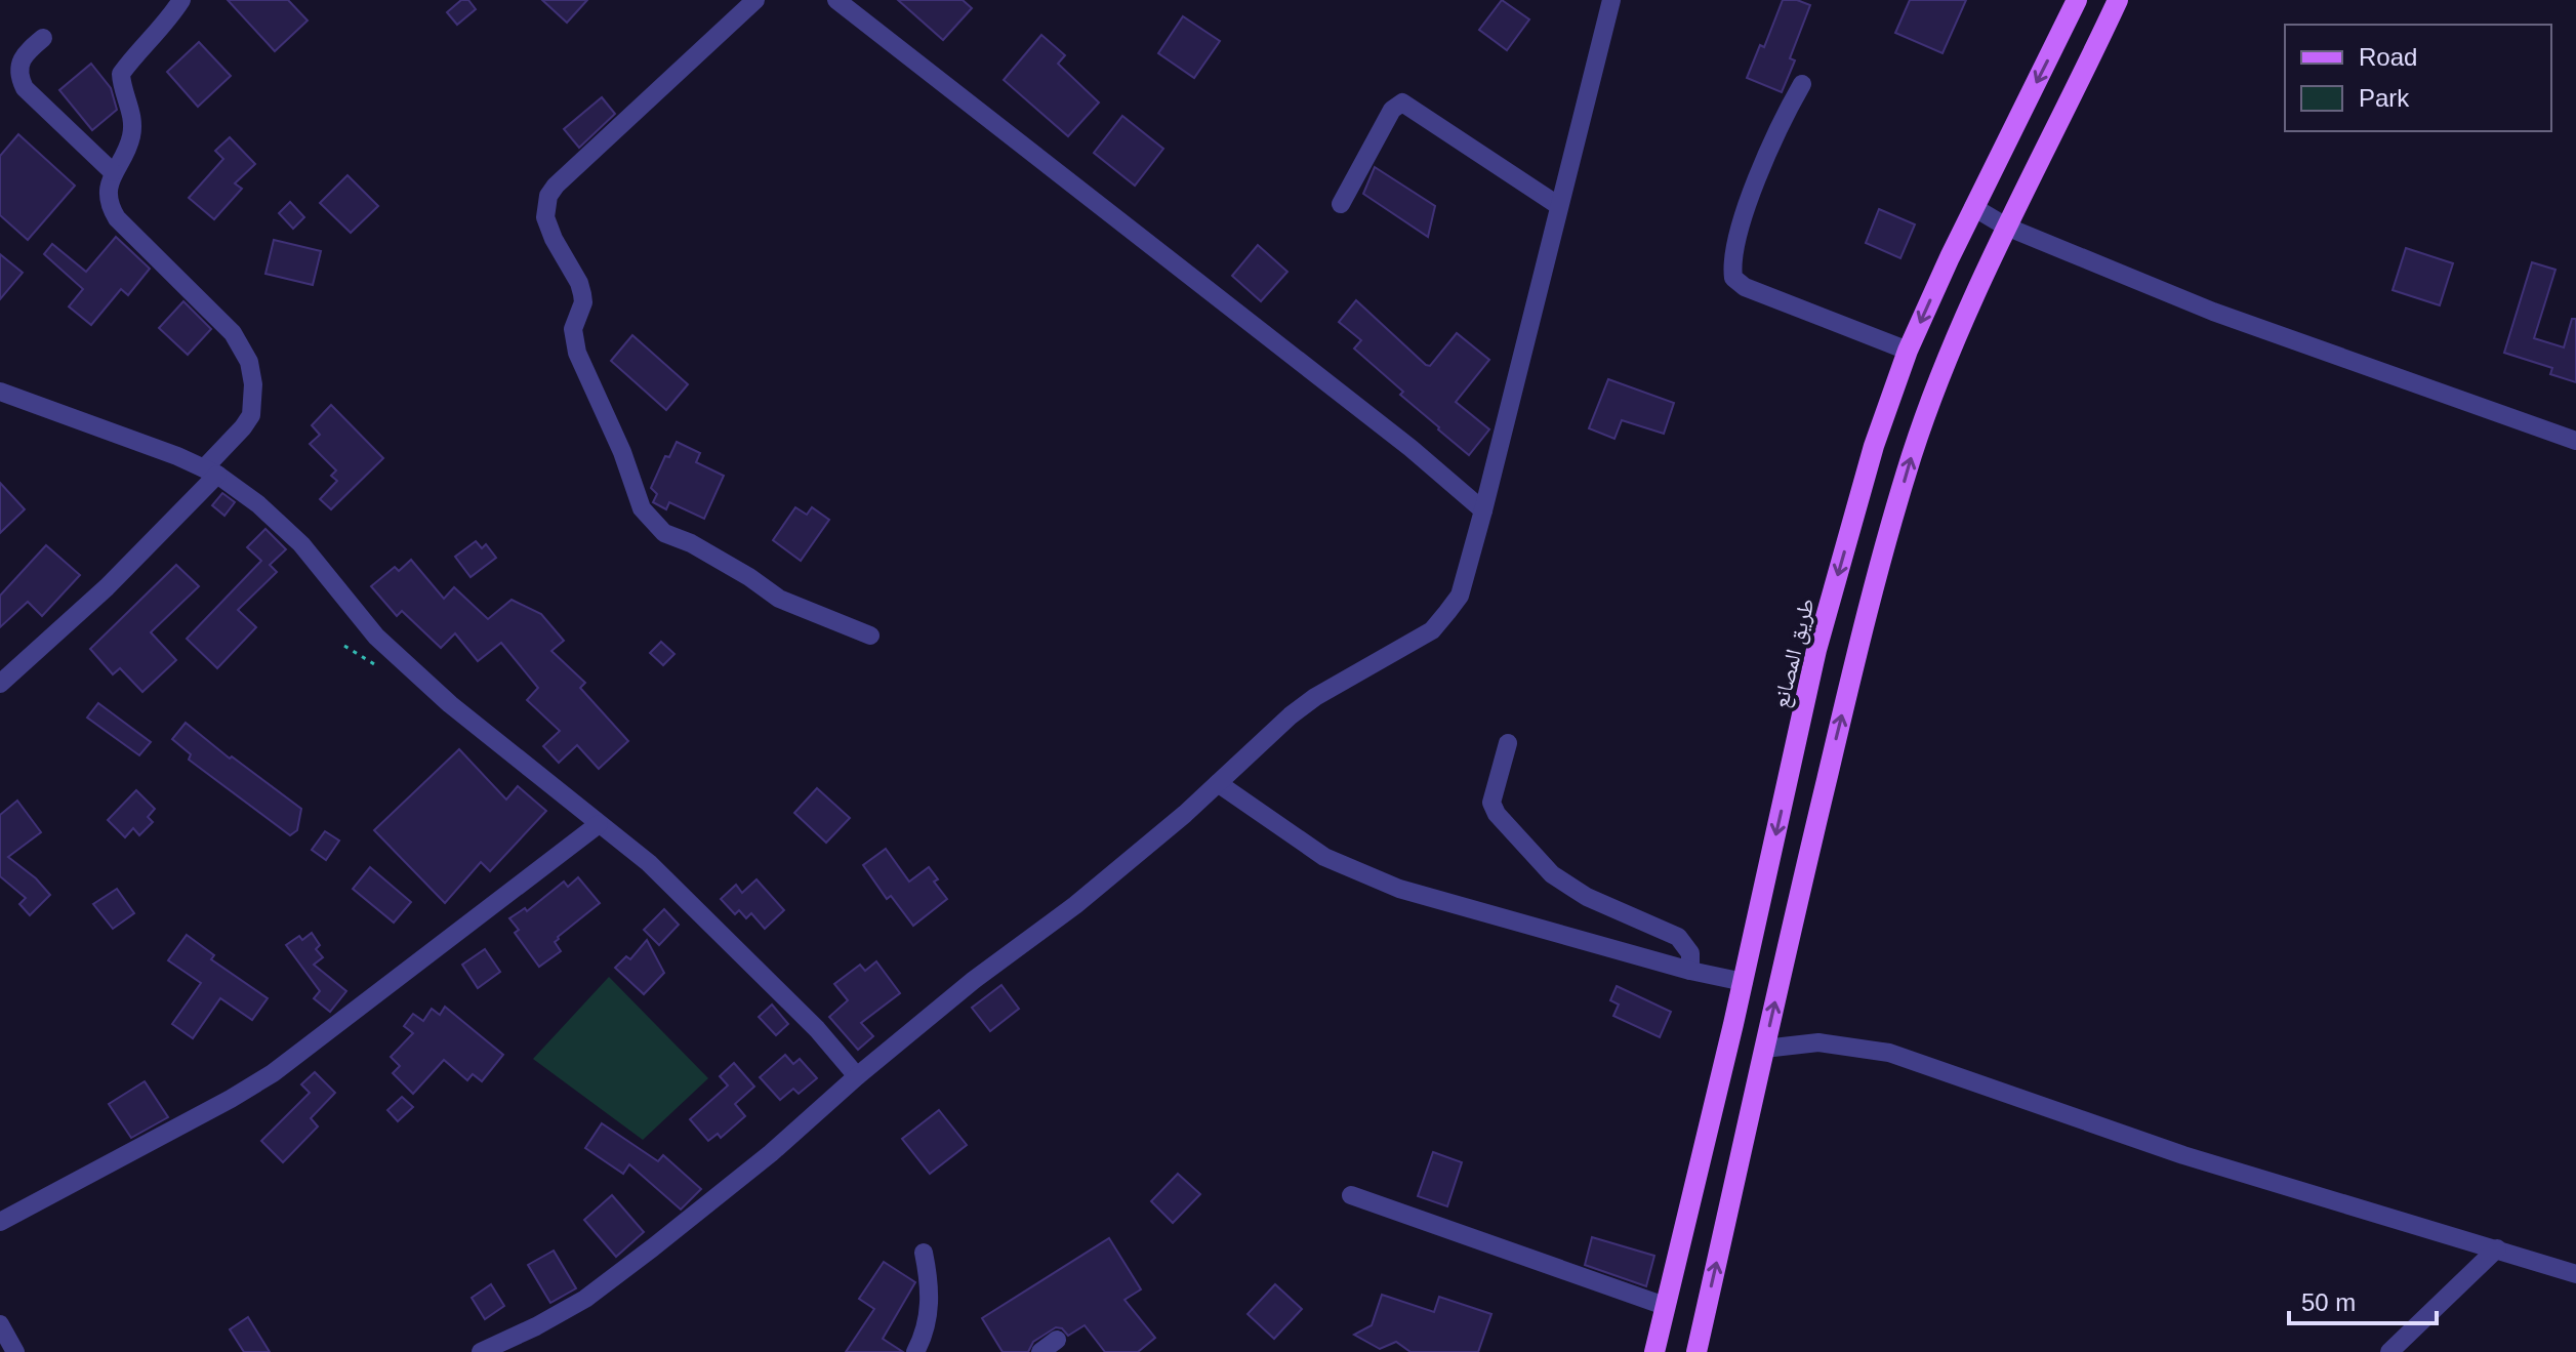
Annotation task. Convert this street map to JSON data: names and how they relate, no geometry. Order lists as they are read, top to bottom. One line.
{"streets":{"main road":["طريق المصانع"]},"legend":["Road","Park"],"scale_bar":"50 m"}
